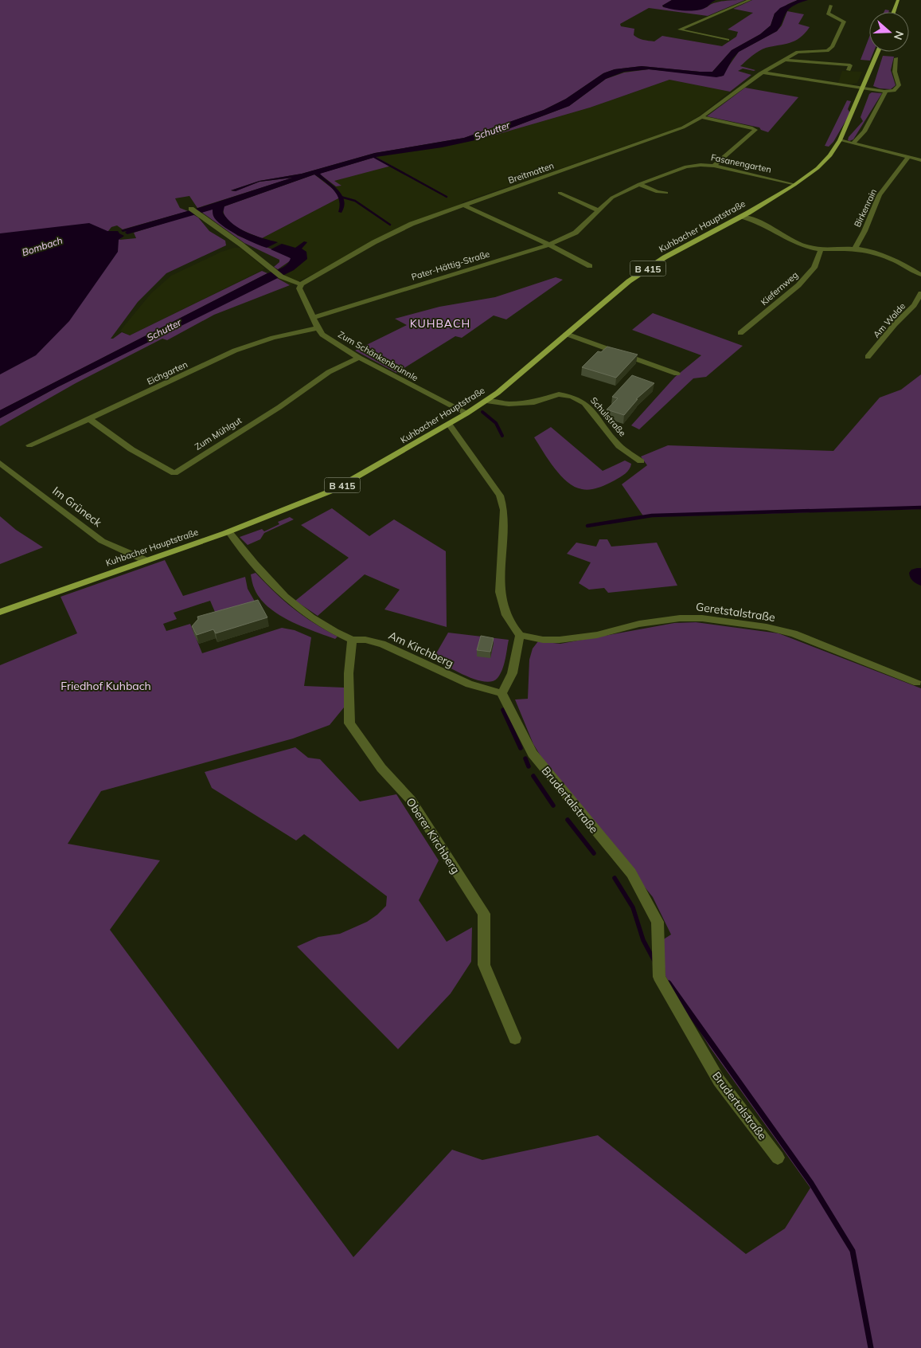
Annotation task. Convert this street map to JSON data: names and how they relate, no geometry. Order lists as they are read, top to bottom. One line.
{"streets":{"main road":["Kuhbacher Hauptstraße","B 415"],"street":["Fasanengarten","Breitmatten","Birkenrain","Pater-Hättig-Straße","Kiefernweg","Am Walde","Zum Schänkenbrünnle","Eichgarten","Schulstraße","Zum Mühlgut","Im Grüneck","Geretstalstraße","Am Kirchberg","Brudertalstraße","Oberer Kirchberg"]},"crossings":[["Fasanengarten","Kuhbacher Hauptstraße"],["Fasanengarten","Pater-Hättig-Straße"],["Kuhbacher Hauptstraße","B 415"],["Kuhbacher Hauptstraße","Zum Schänkenbrünnle"],["Kuhbacher Hauptstraße","Schulstraße"],["Kuhbacher Hauptstraße","Im Grüneck"],["Kuhbacher Hauptstraße","Am Kirchberg"],["Zum Schänkenbrünnle","Eichgarten"],["Zum Schänkenbrünnle","Zum Mühlgut"],["Eichgarten","Zum Mühlgut"],["Am Kirchberg","Brudertalstraße"],["Am Kirchberg","Oberer Kirchberg"]],"districts":["KUHBACH"],"water":["Schutter","Bombach"],"parks":["Friedhof Kuhbach"],"north":"right"}
